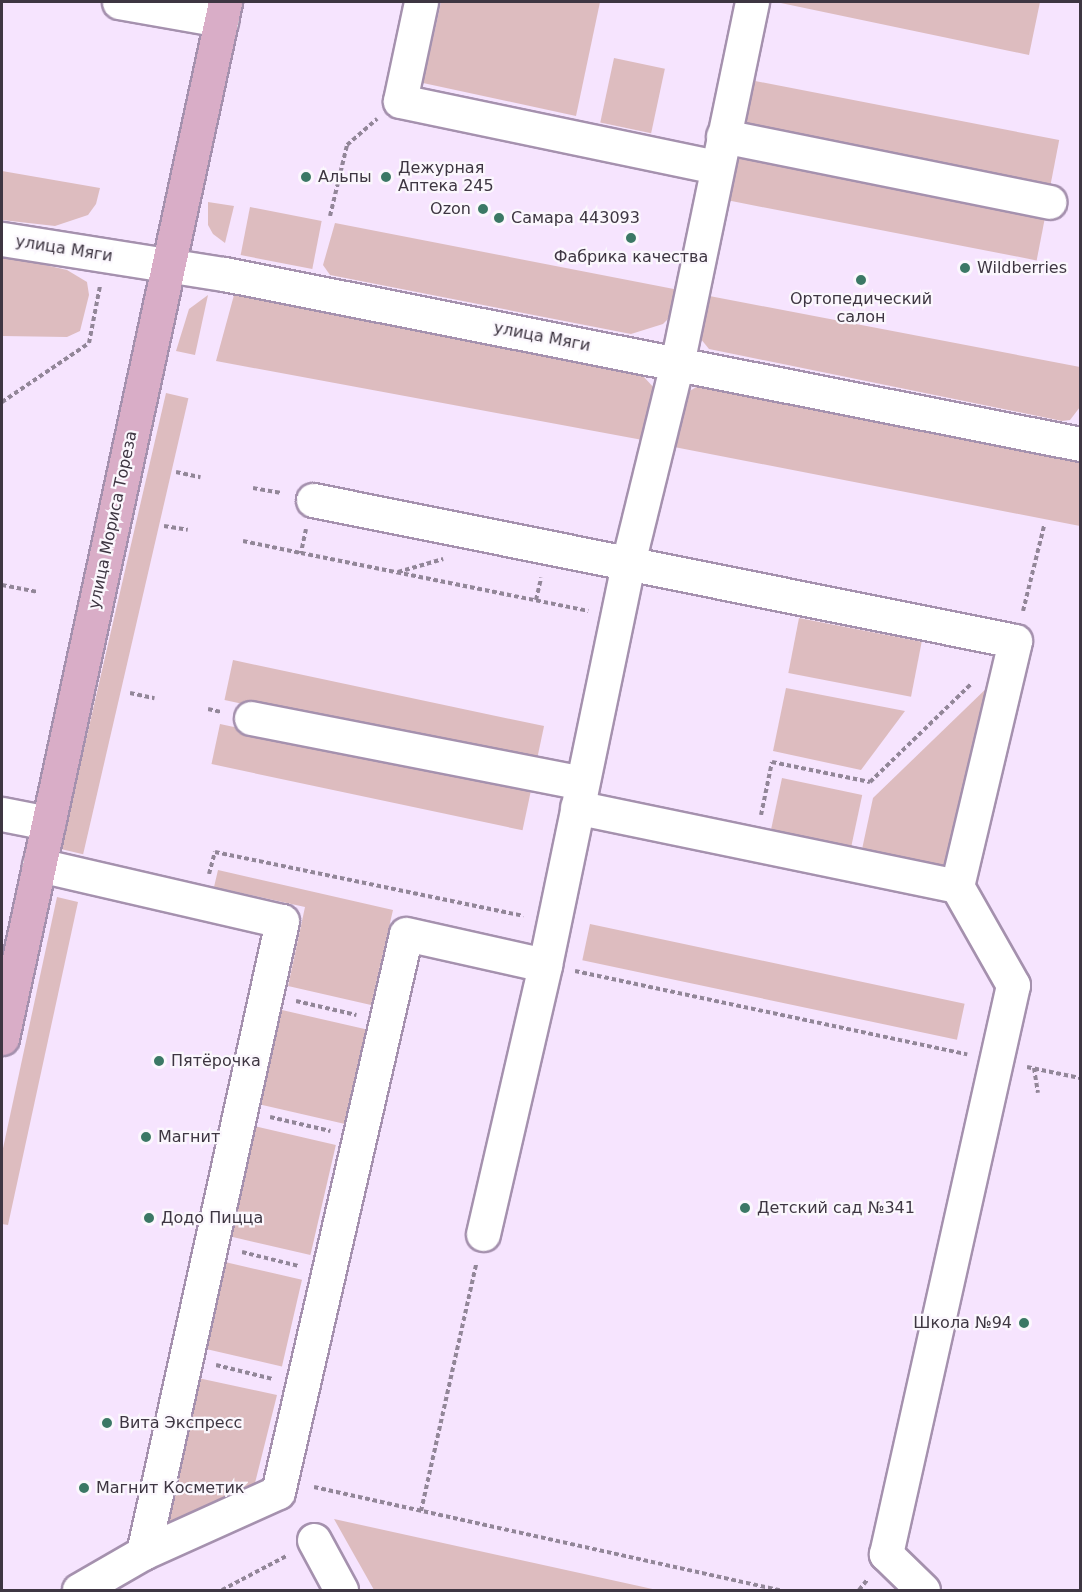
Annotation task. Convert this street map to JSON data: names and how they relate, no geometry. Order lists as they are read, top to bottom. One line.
{"streets":{"main road":["улица Мориса Тореза"],"street":["улица Мяги"]},"crossings":[["улица Мяги","улица Мориса Тореза"]],"places":["Альпы","Дежурная Аптека 245","Ozon","Самара 443093","Фабрика качества","Wildberries","Ортопедический салон","Пятёрочка","Магнит","Детский сад №341","Додо Пицца","Школа №94","Вита Экспресс","Магнит Косметик"]}
